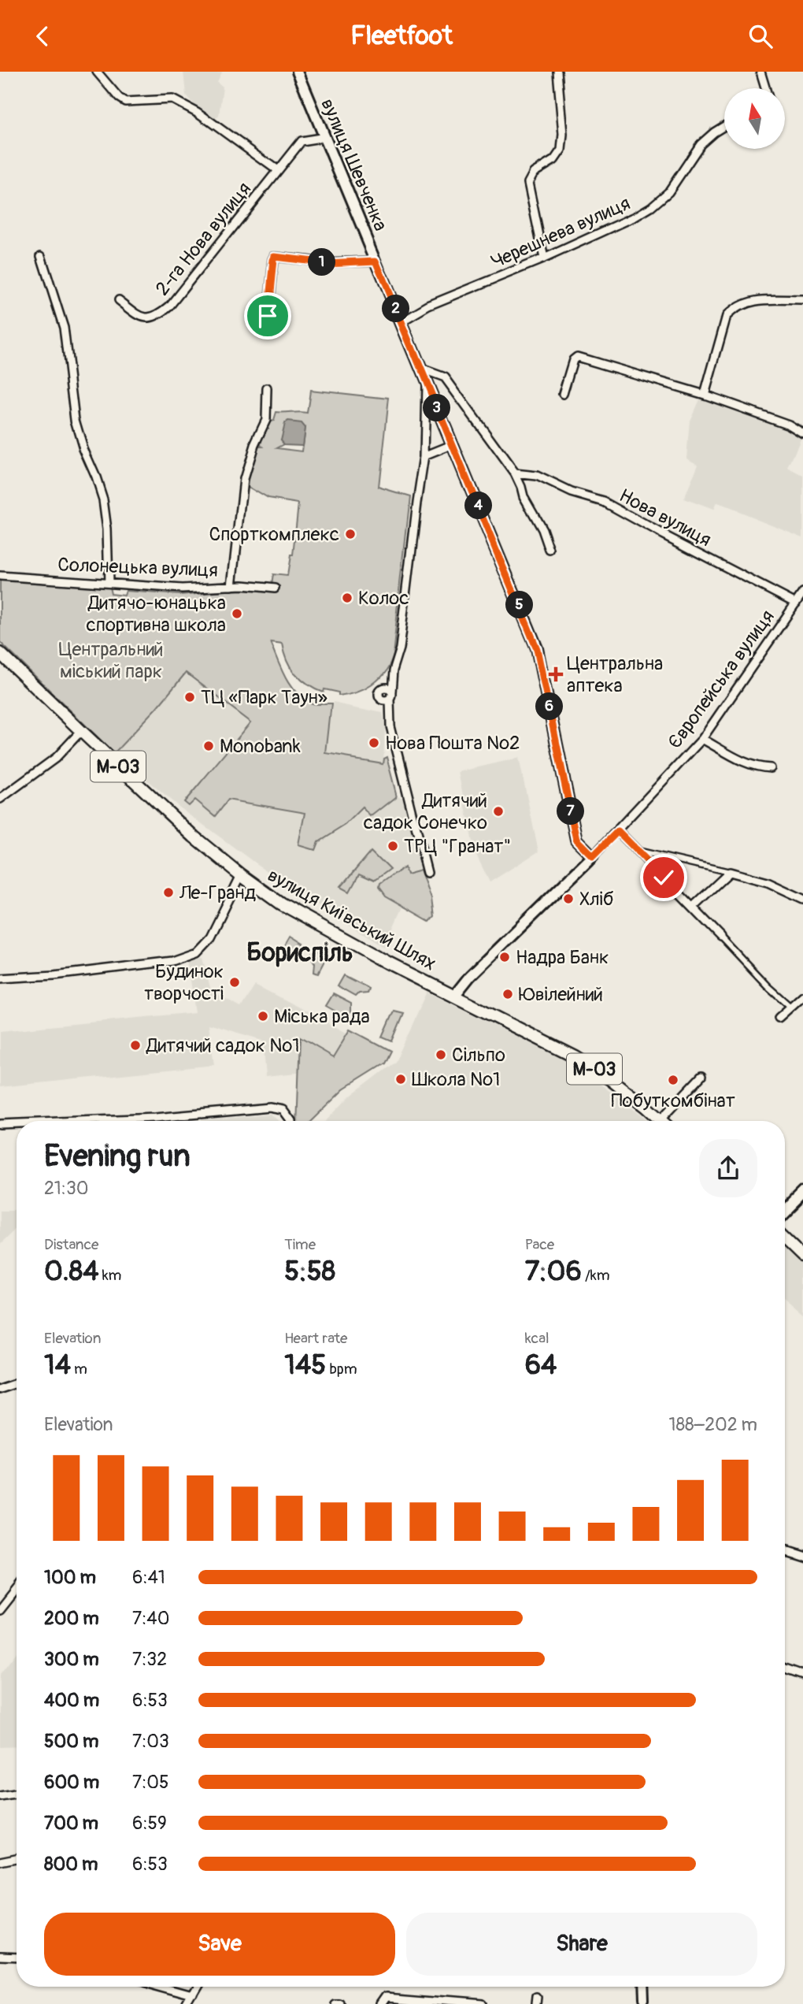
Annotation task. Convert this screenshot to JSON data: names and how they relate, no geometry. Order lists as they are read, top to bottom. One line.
{"streets":{"highway":["М-03","вулиця Київський Шлях"],"main road":["вулиця Шевченка","Європейська вулиця"],"street":["Черешнева вулиця","2-га Нова вулиця","Нова вулиця","Солонецька вулиця"]},"crossings":[["вулиця Шевченка","Черешнева вулиця"],["вулиця Шевченка","2-га Нова вулиця"],["вулиця Шевченка","Європейська вулиця"],["Нова вулиця","Європейська вулиця"],["Європейська вулиця","вулиця Київський Шлях"]],"districts":["Бориспіль"],"parks":["Центральний міський парк"],"places":{"other":["Спорткомплекс","Колос","Дитячо-юнацька спортивна школа","ТЦ «Парк Таун»","Нова Пошта №2","Monobank","Дитячий садок Сонечко","ТРЦ \"Гранат\"","Ле-Гранд","Хліб","Надра Банк","Будинок творчості","Ювілейний","Міська рада","Дитячий садок №1","Сільпо","Школа №1","Побуткомбінат"],"health":["Центральна аптека"]},"north":"top","page":{"header":"Fleetfoot","pins":["1","2","3","4","5","6","7"],"heading":["Evening run","21:30"],"stats":[["Distance","0.84 km"],["Time","5:58"],["Pace","7:06 /km"],["Elevation","14 m"],["Heart rate","145 bpm"],["kcal","64"]],"chart":["Elevation","188–202 m"],"list":[{"name":"100 m","note":"6:41"},{"name":"200 m","note":"7:40"},{"name":"300 m","note":"7:32"},{"name":"400 m","note":"6:53"},{"name":"500 m","note":"7:03"},{"name":"600 m","note":"7:05"},{"name":"700 m","note":"6:59"},{"name":"800 m","note":"6:53"}],"buttons":["Save","Share"]}}
